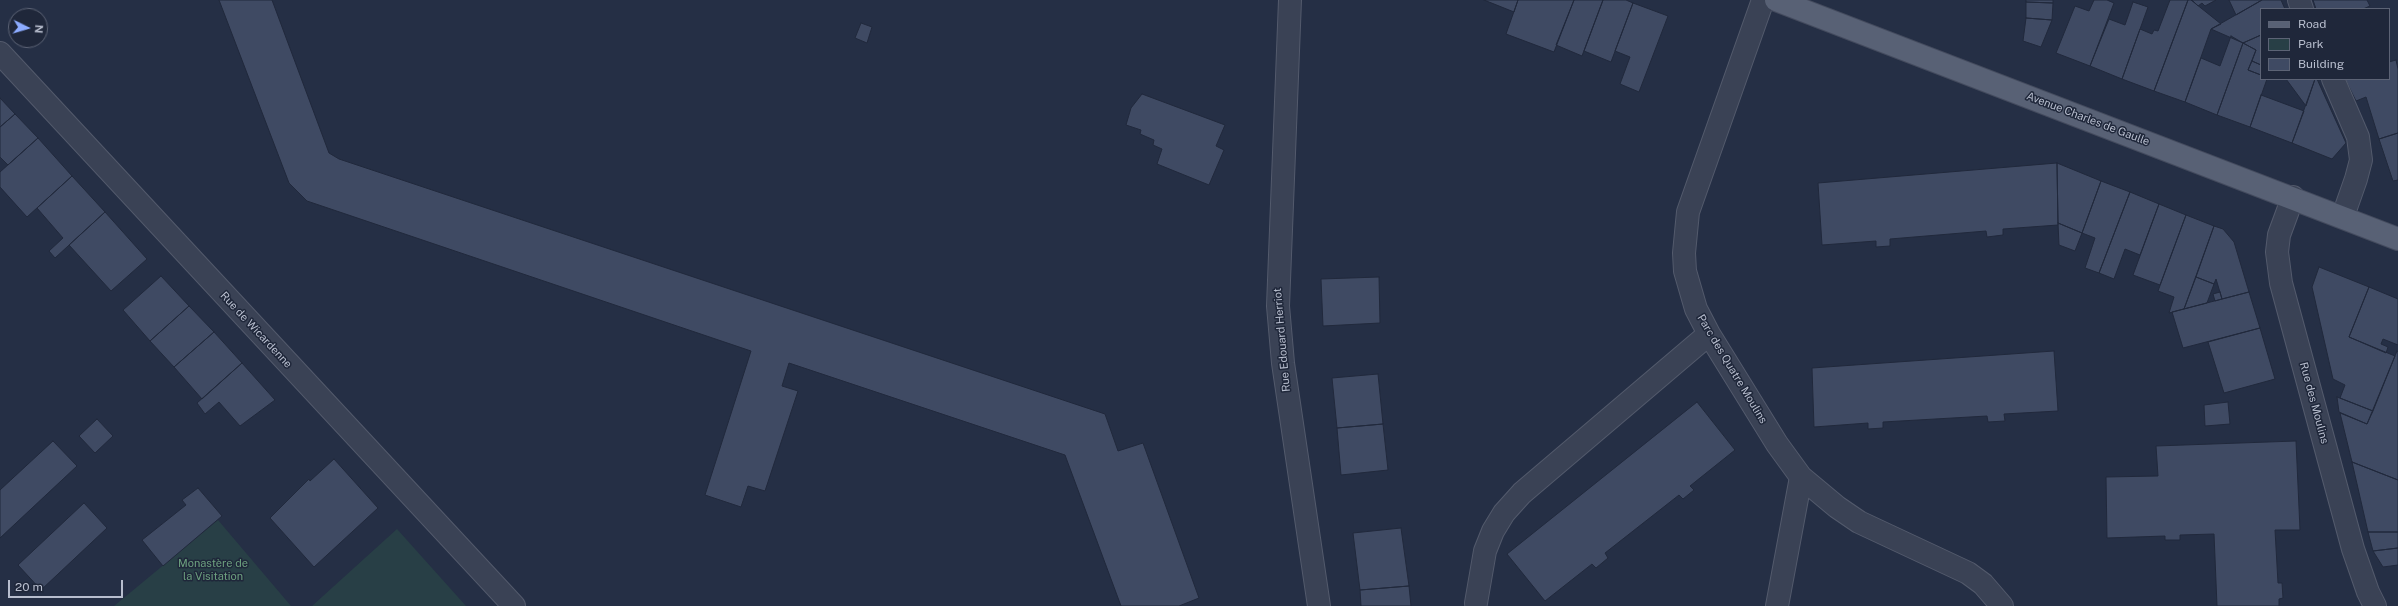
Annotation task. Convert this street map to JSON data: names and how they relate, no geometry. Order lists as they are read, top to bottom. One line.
{"streets":{"main road":["Avenue Charles de Gaulle"],"street":["Rue de Wicardenne","Rue Edouard Herriot","Parc des Quatre Moulins","Rue des Moulins"]},"crossings":[["Avenue Charles de Gaulle","Rue des Moulins"]],"parks":["Monastère de la Visitation"],"legend":["Road","Park","Building"],"scale_bar":"20 m","north":"right"}
